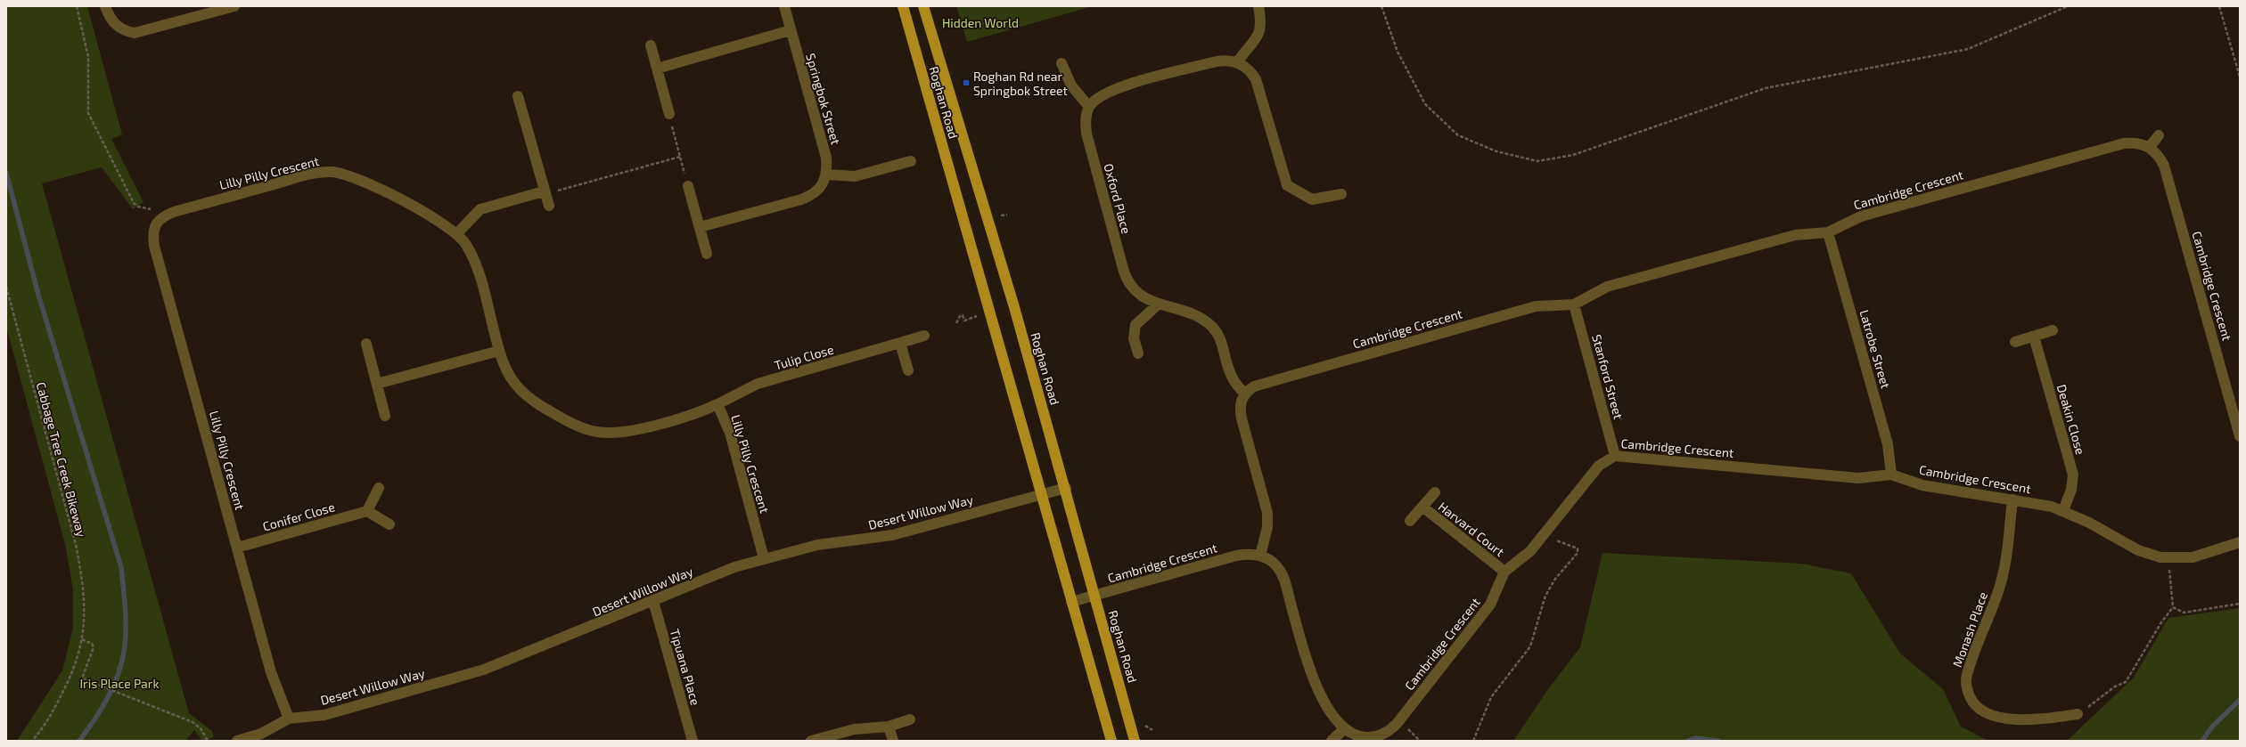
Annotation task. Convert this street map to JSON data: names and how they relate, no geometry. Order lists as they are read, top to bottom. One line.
{"streets":{"main road":["Roghan Road"],"street":["Springbok Street","Lilly Pilly Crescent","Cambridge Crescent","Oxford Place","Latrobe Street","Tulip Close","Stanford Street","Deakin Close","Desert Willow Way","Conifer Close","Harvard Court","Monash Place","Tipuana Place"],"path":["Cabbage Tree Creek Bikeway"]},"crossings":[["Roghan Road","Cambridge Crescent"],["Roghan Road","Desert Willow Way"],["Lilly Pilly Crescent","Tulip Close"],["Lilly Pilly Crescent","Desert Willow Way"],["Lilly Pilly Crescent","Conifer Close"],["Cambridge Crescent","Oxford Place"],["Cambridge Crescent","Latrobe Street"],["Cambridge Crescent","Stanford Street"],["Cambridge Crescent","Deakin Close"],["Cambridge Crescent","Harvard Court"],["Cambridge Crescent","Monash Place"],["Desert Willow Way","Tipuana Place"]],"parks":["Hidden World","Iris Place Park"],"places":{"transit":["Roghan Rd near Springbok Street"]}}
